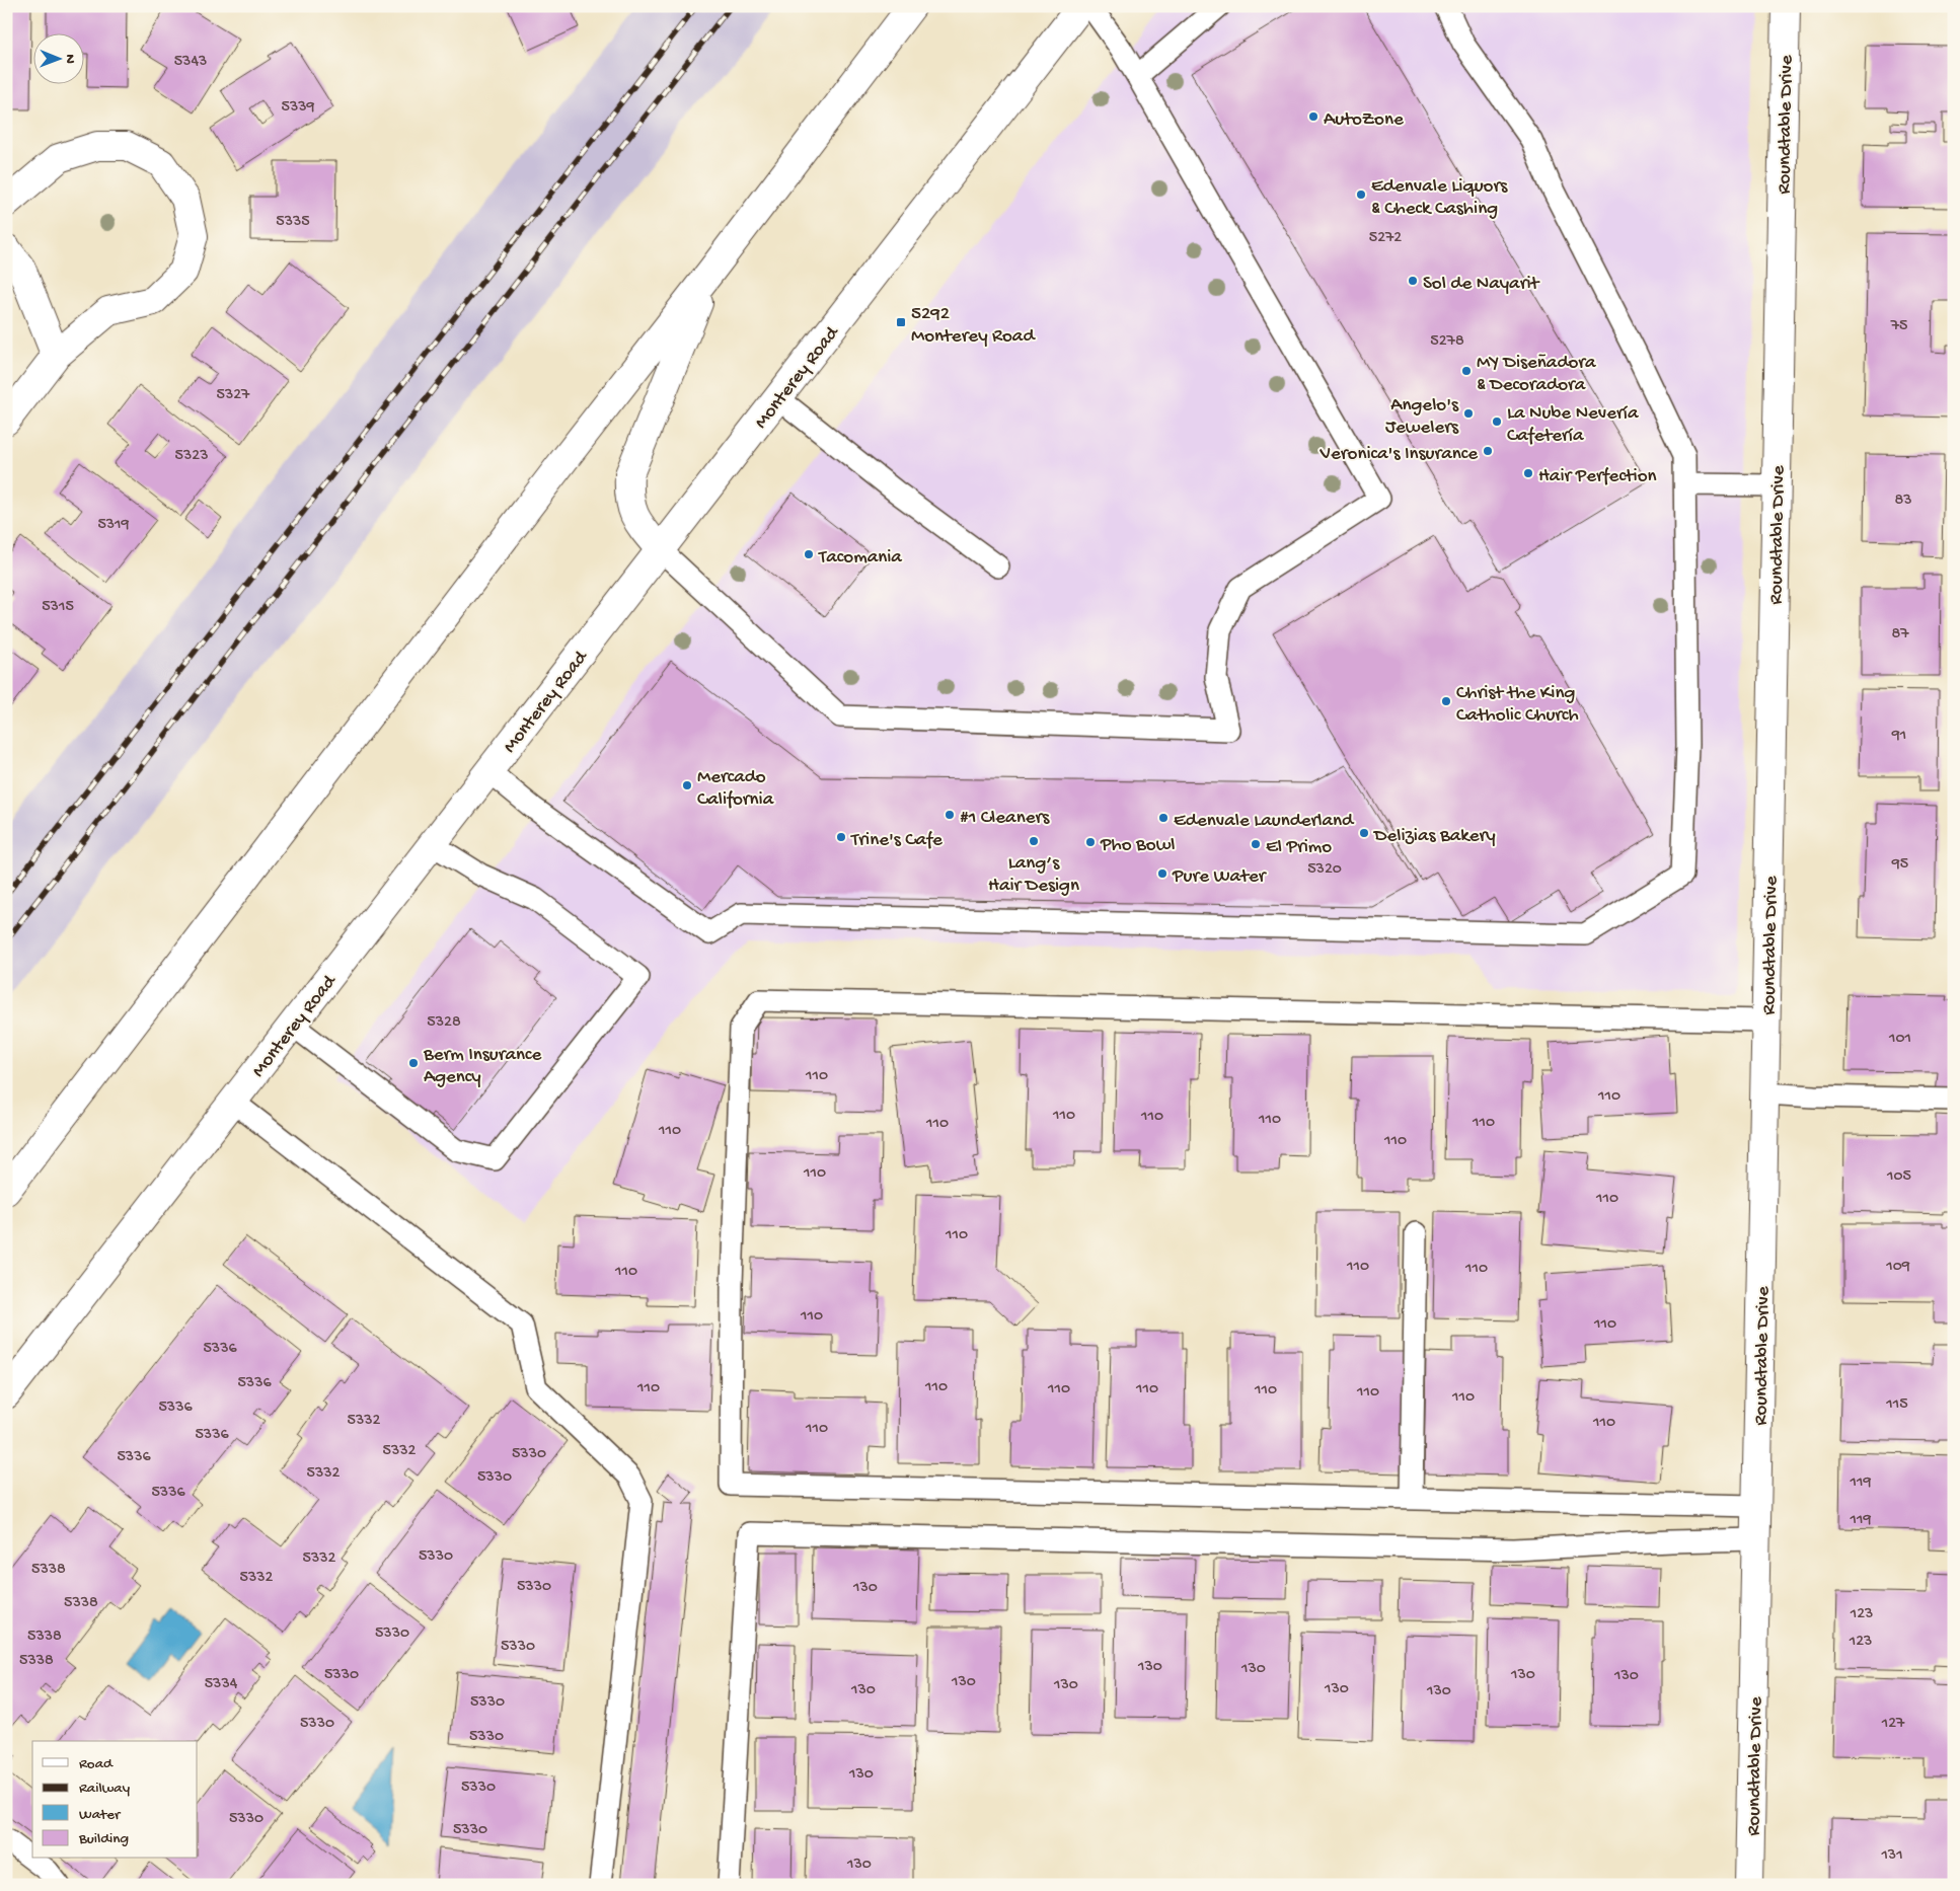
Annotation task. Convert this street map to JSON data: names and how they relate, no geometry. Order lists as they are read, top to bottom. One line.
{"streets":{"main road":["Roundtable Drive","Monterey Road"]},"places":{"other":["AutoZone","Edenvale Liquors & Check Cashing","Sol de Nayarit","MY Diseñadora & Decoradora","Angelo's Jewelers","La Nube Nevería Cafetería","Veronica's Insurance","Hair Perfection","Tacomania","Christ the King Catholic Church","Mercado California","#1 Cleaners","Edenvale Launderland","Delizias Bakery","Trine's Cafe","Lang’s Hair Design","Pho Bowl","El Primo","Pure Water","Berm Insurance Agency"],"transit":["5292 Monterey Road"]},"house_numbers":["5343","5339","5335","5272","75","5278","5327","5323","83","5319","5315","87","91","95","5320","5328","101","110","110","110","110","110","110","110","110","110","110","105","110","110","110","109","110","110","110","110","5336","5336","110","110","110","110","110","110","110","115","5336","5332","110","110","5336","5332","5330","5336","5332","5330","119","5336","119","5330","5332","5338","5332","5330","130","5338","123","5330","5338","123","5330","5338","130","130","5330","130","130","130","5334","130","130","130","130","5330","5330","127","5330","130","5330","5330","5330","131","130"],"legend":["Road","Railway","Water","Building"],"north":"right"}
